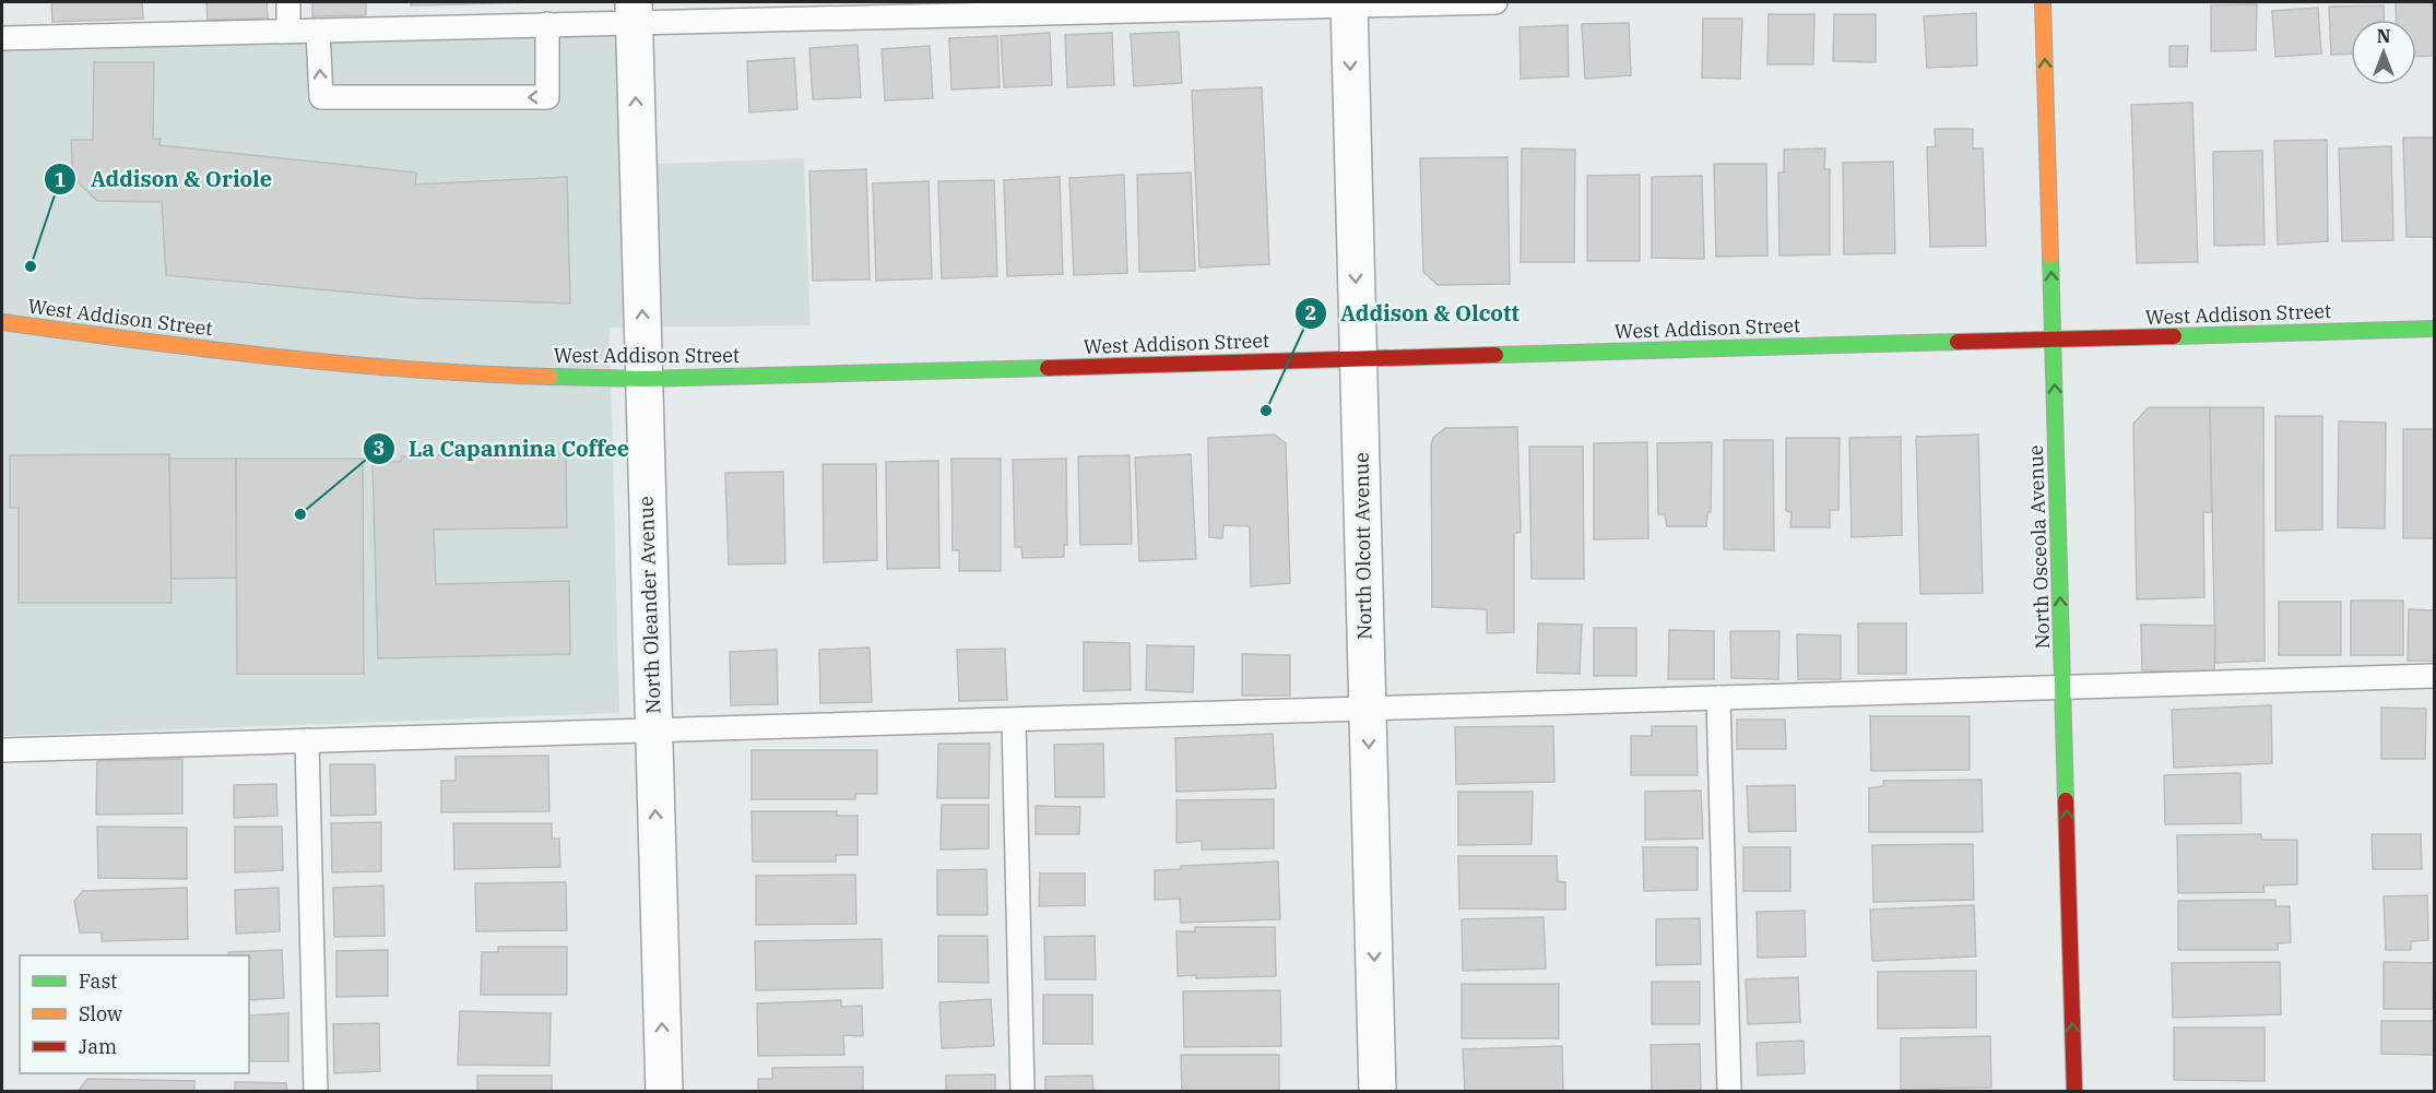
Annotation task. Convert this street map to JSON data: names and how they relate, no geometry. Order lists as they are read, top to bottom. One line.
{"streets":{"street":["West Addison Street","North Olcott Avenue","North Osceola Avenue","North Oleander Avenue"]},"crossings":[["West Addison Street","North Olcott Avenue"],["West Addison Street","North Osceola Avenue"],["West Addison Street","North Oleander Avenue"]],"one_way":["North Olcott Avenue","North Osceola Avenue","North Oleander Avenue"],"places":["Addison & Oriole","Addison & Olcott","La Capannina Coffee"],"legend":["Fast","Slow","Jam"],"north":"top"}
